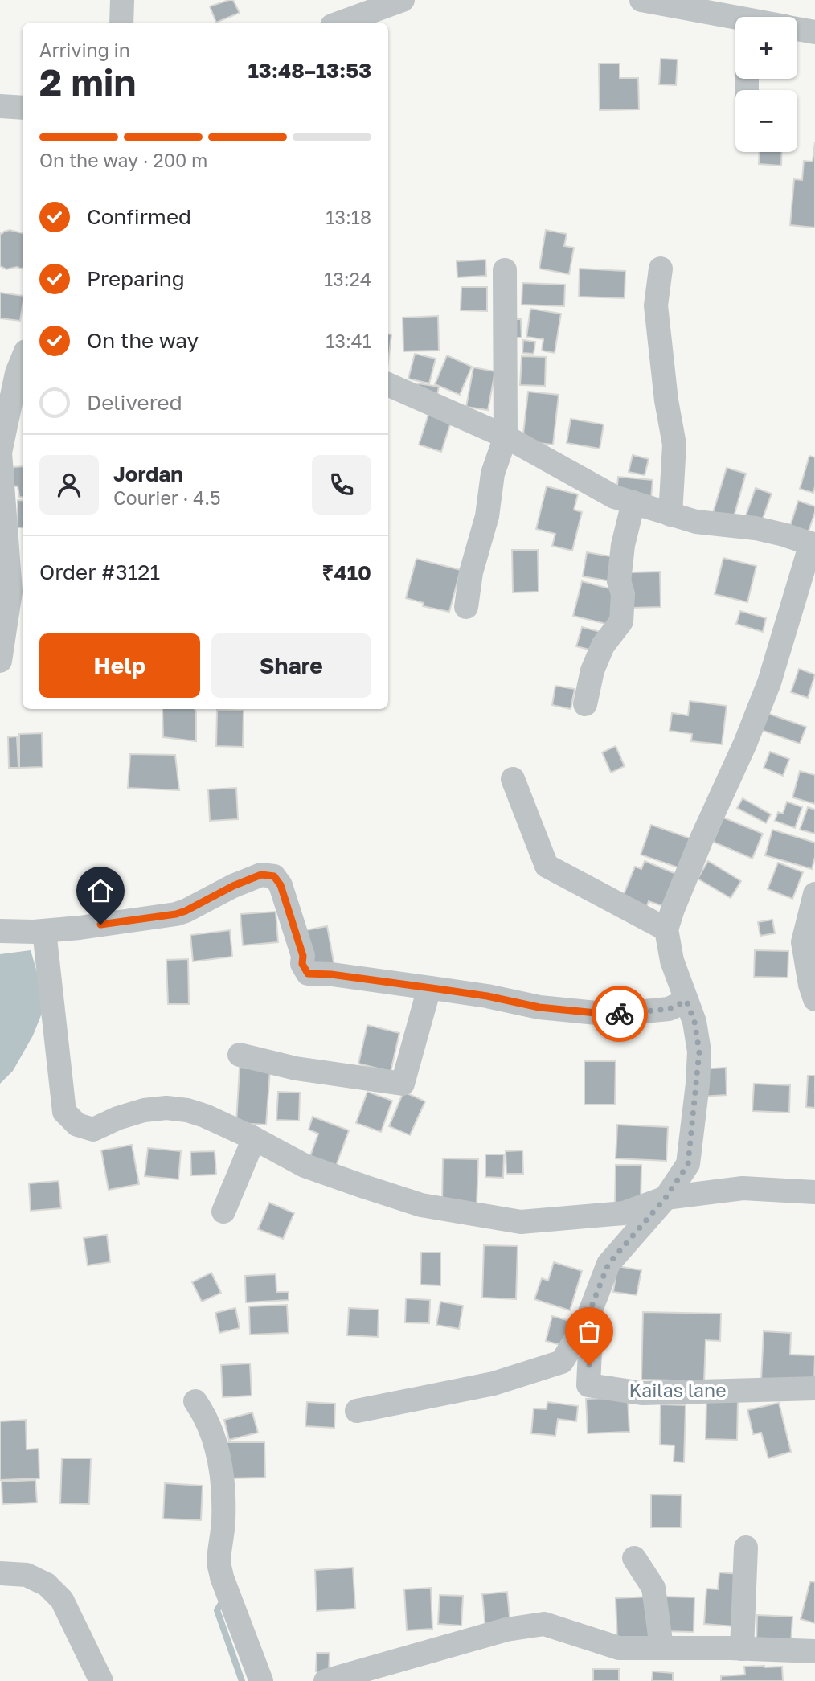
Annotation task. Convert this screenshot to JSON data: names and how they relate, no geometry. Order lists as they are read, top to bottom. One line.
{"streets":{"street":["Kailas lane"]},"page":{"map_buttons":["+","−"],"heading":["2 min","Arriving in","13:48–13:53"],"panel":["Jordan","Courier · 4.5","Order #3121","₹410"],"bar":"On the way · 200 m","list":[["Confirmed","13:18"],["Preparing","13:24"],["On the way","13:41"],"Delivered"],"buttons":["Help","Share"]}}
